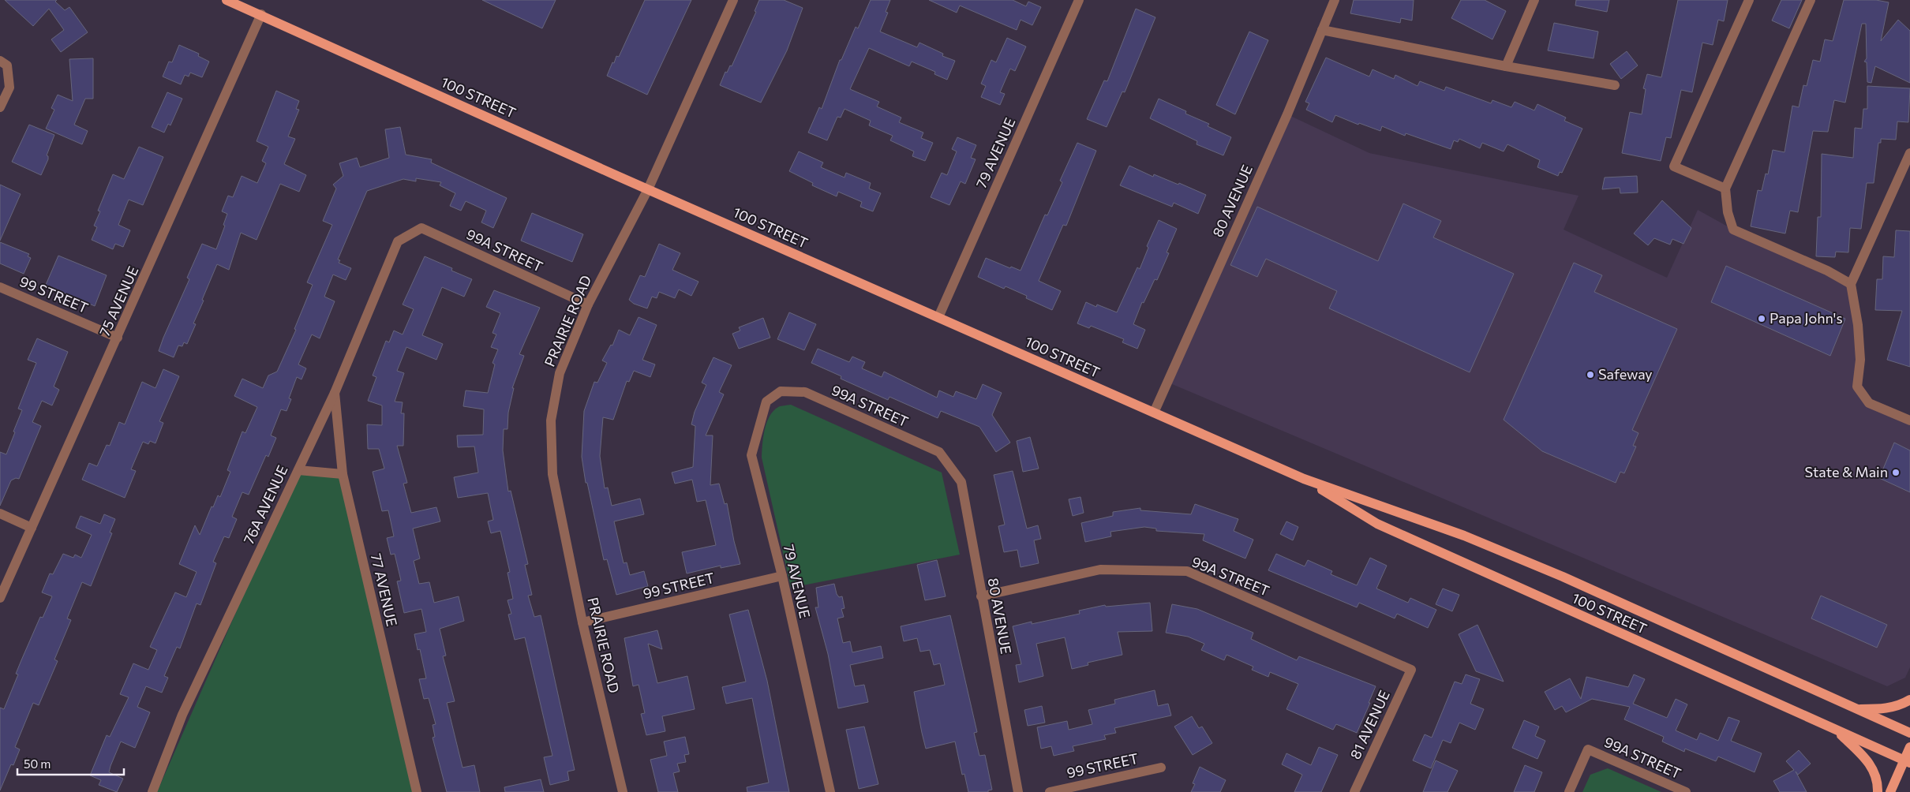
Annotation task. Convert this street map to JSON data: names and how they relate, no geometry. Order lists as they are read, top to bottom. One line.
{"streets":{"main road":["100 STREET"],"street":["79 AVENUE","80 AVENUE","99A STREET","99 STREET","75 AVENUE","PRAIRIE ROAD","76A AVENUE","77 AVENUE","81 AVENUE"]},"crossings":[["100 STREET","79 AVENUE"],["100 STREET","80 AVENUE"],["100 STREET","75 AVENUE"],["100 STREET","PRAIRIE ROAD"],["79 AVENUE","99A STREET"],["79 AVENUE","99 STREET"],["80 AVENUE","99A STREET"],["99A STREET","PRAIRIE ROAD"],["99A STREET","76A AVENUE"],["99A STREET","81 AVENUE"],["99 STREET","75 AVENUE"],["99 STREET","PRAIRIE ROAD"],["76A AVENUE","77 AVENUE"]],"places":["Papa John's","Safeway","State & Main"],"scale_bar":"50 m"}
